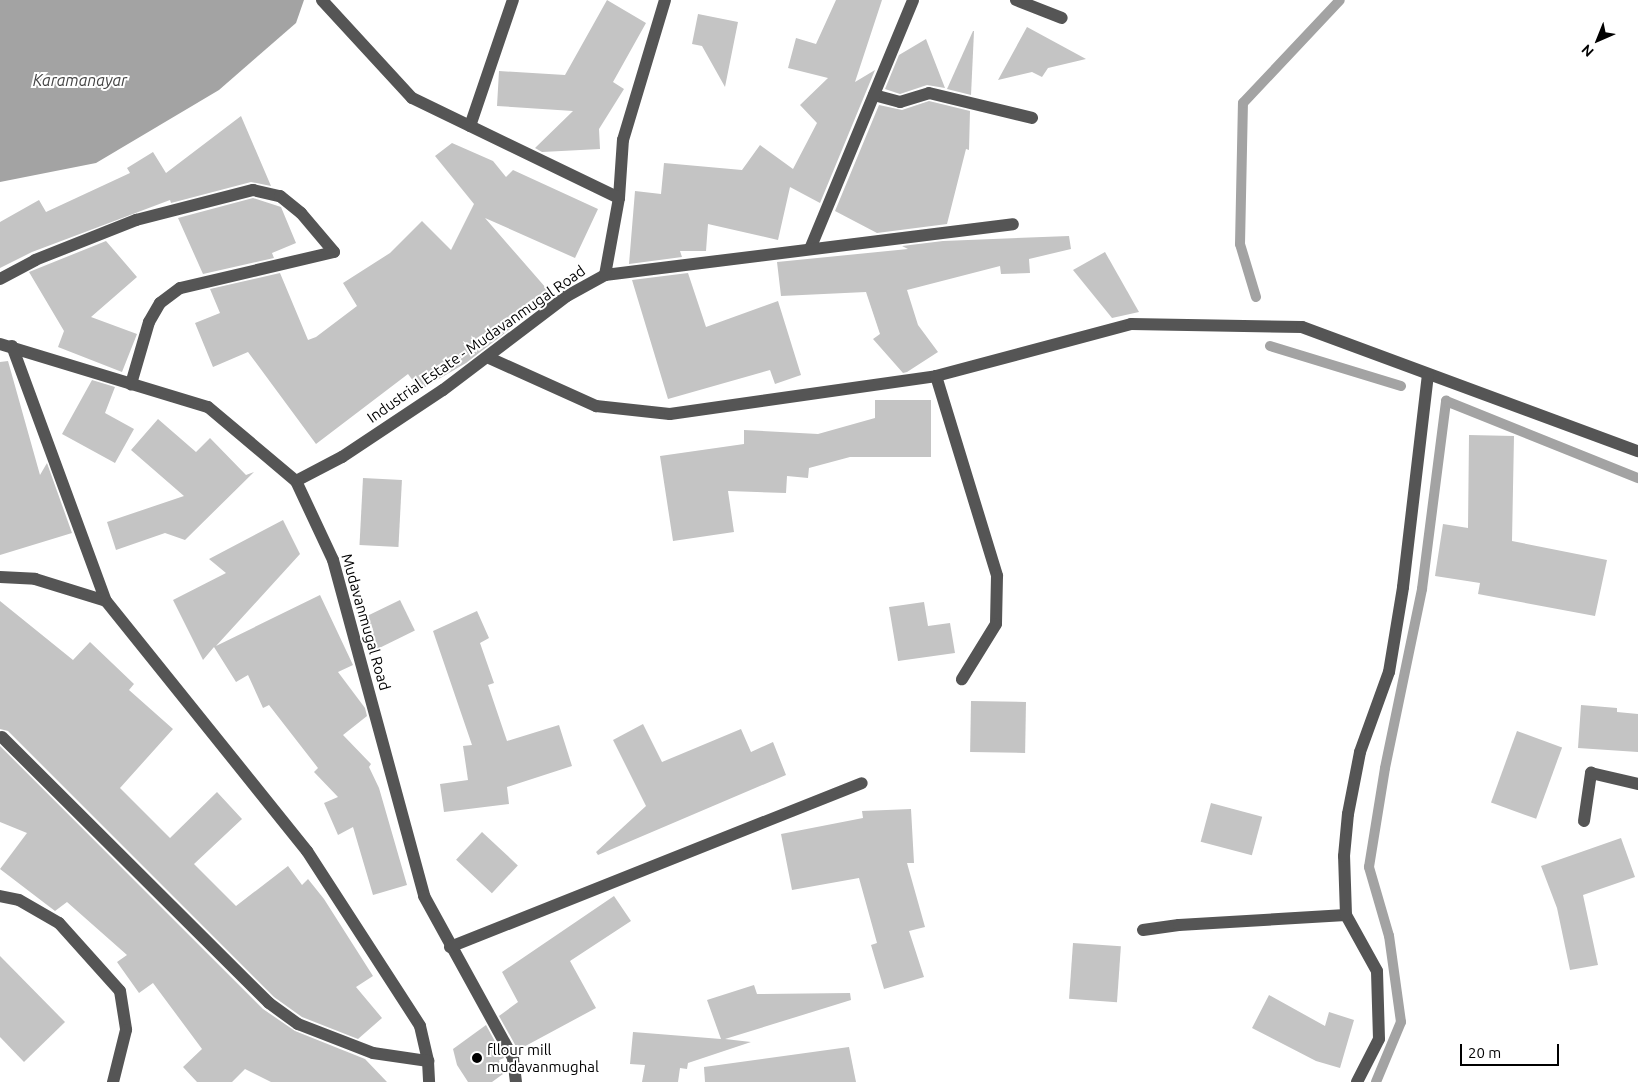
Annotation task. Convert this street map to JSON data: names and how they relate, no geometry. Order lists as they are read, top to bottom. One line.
{"streets":{"street":["Industrial Estate - Mudavanmugal Road","Mudavanmugal Road"]},"crossings":[["Industrial Estate - Mudavanmugal Road","Mudavanmugal Road"]],"water":["Karamanayar"],"places":["fllour mill mudavanmughal"],"scale_bar":"20 m","north":"bottom left"}
